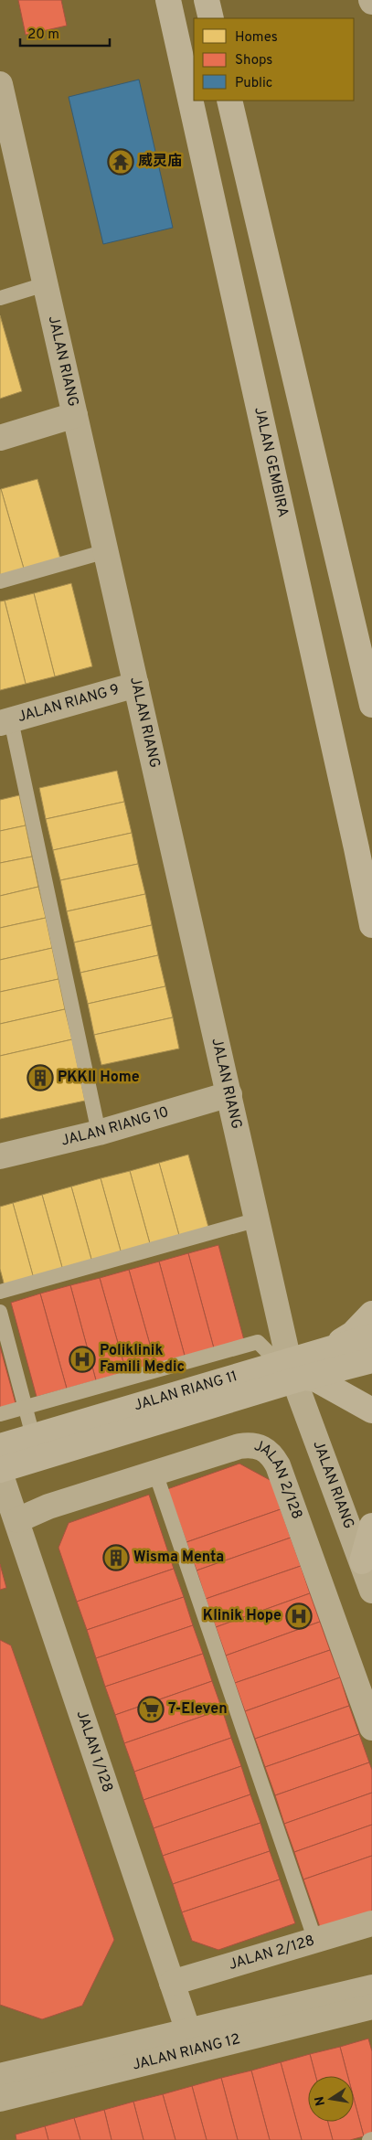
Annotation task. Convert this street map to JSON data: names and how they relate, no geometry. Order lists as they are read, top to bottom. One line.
{"streets":{"main road":["JALAN GEMBIRA","JALAN RIANG 11"],"street":["JALAN RIANG","JALAN RIANG 9","JALAN RIANG 10","JALAN 2/128","JALAN 1/128","JALAN RIANG 12"]},"crossings":[["JALAN RIANG","JALAN RIANG 9"],["JALAN RIANG","JALAN RIANG 10"],["JALAN RIANG","JALAN RIANG 11"],["JALAN RIANG 11","JALAN 1/128"],["JALAN 2/128","JALAN 1/128"],["JALAN 1/128","JALAN RIANG 12"]],"places":{"temple":["威灵庙"],"building":["PKKII Home","Wisma Menta"],"hospital":["Poliklinik Famili Medic","Klinik Hope"],"supermarket":["7-Eleven"]},"legend":["Homes","Shops","Public"],"scale_bar":"20 m","north":"left"}
